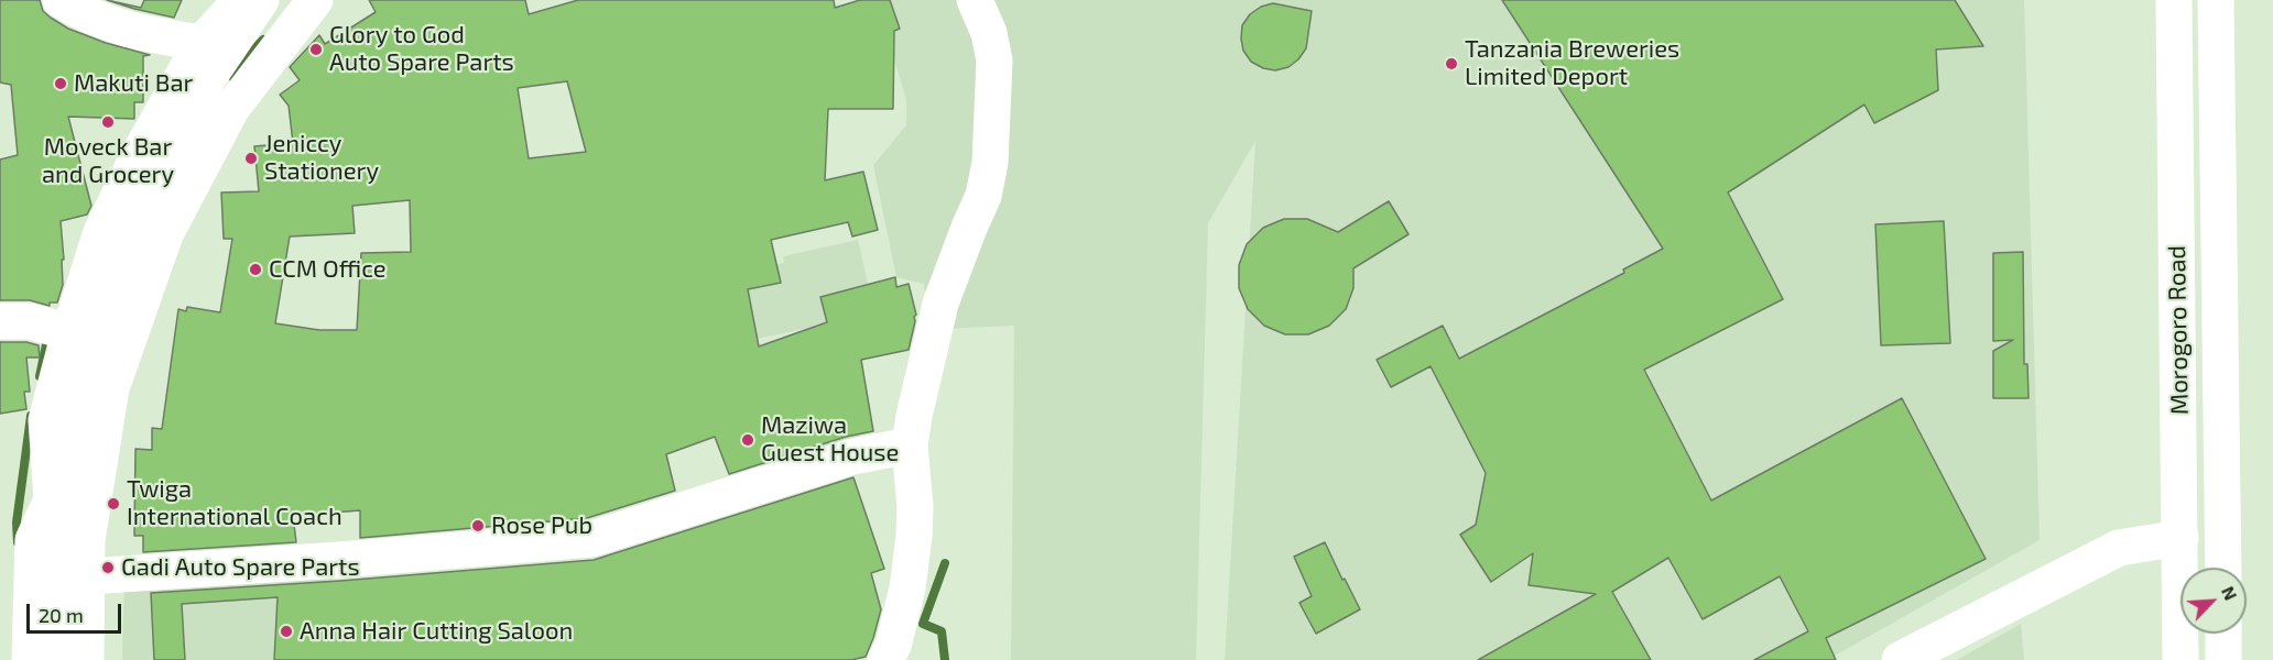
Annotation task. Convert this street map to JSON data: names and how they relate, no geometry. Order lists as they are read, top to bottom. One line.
{"streets":{"main road":["Morogoro Road"]},"places":["Glory to God Auto Spare Parts","Tanzania Breweries Limited Deport","Makuti Bar","Moveck Bar and Grocery","Jeniccy Stationery","CCM Office","Maziwa Guest House","Twiga International Coach","Rose Pub","Gadi Auto Spare Parts","Anna Hair Cutting Saloon"],"scale_bar":"20 m","north":"top right"}
